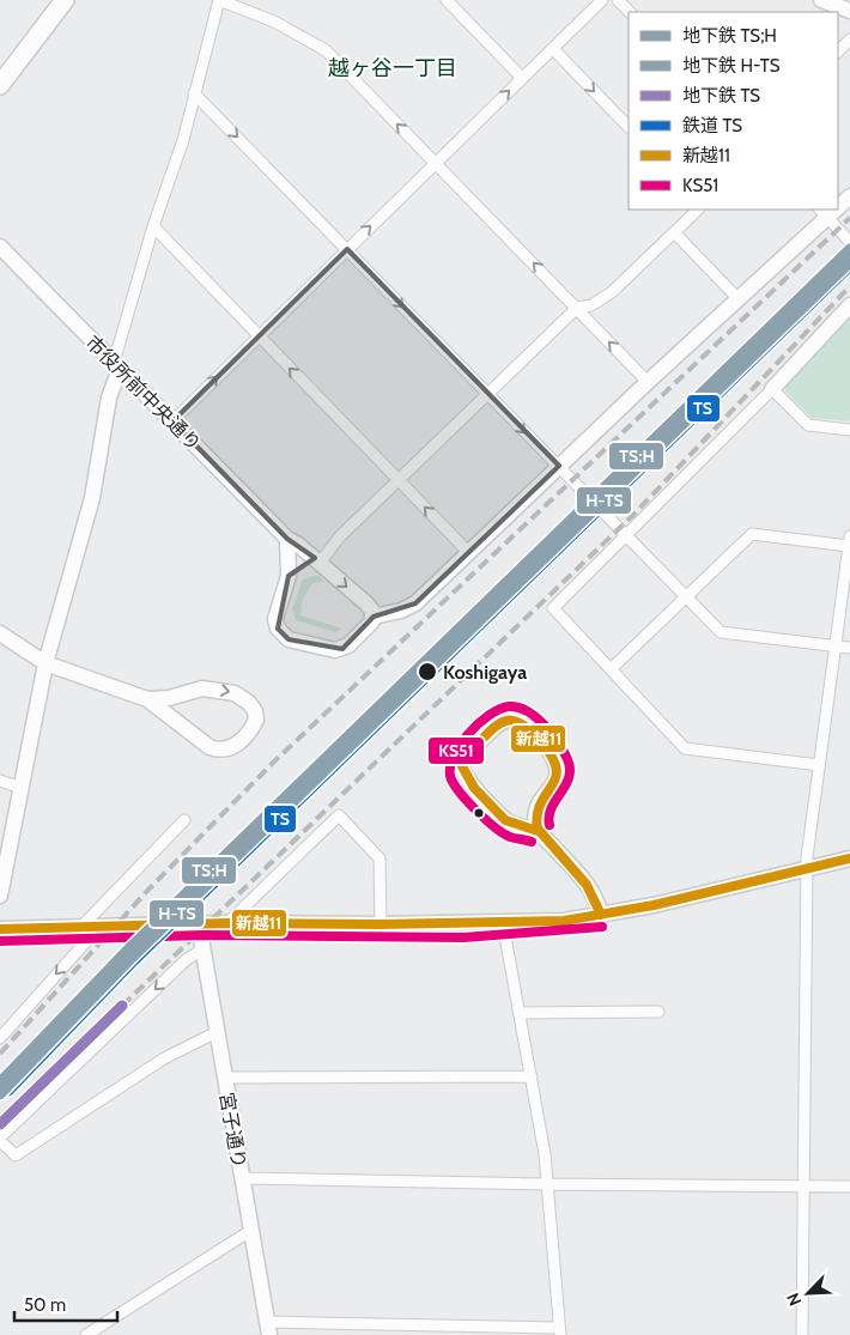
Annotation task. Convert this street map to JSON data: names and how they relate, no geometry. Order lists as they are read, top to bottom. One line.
{"streets":{"street":["市役所前中央通り","宮子通り"]},"districts":["越ヶ谷一丁目"],"places":["Koshigaya"],"lines":["metro line TS;H","metro line H-TS","rail line TS","transit line KS51","transit line 新越11","metro line TS"],"legend":["地下鉄 TS;H","地下鉄 H-TS","地下鉄 TS","鉄道 TS","新越11","KS51"],"scale_bar":"50 m","north":"bottom left"}
